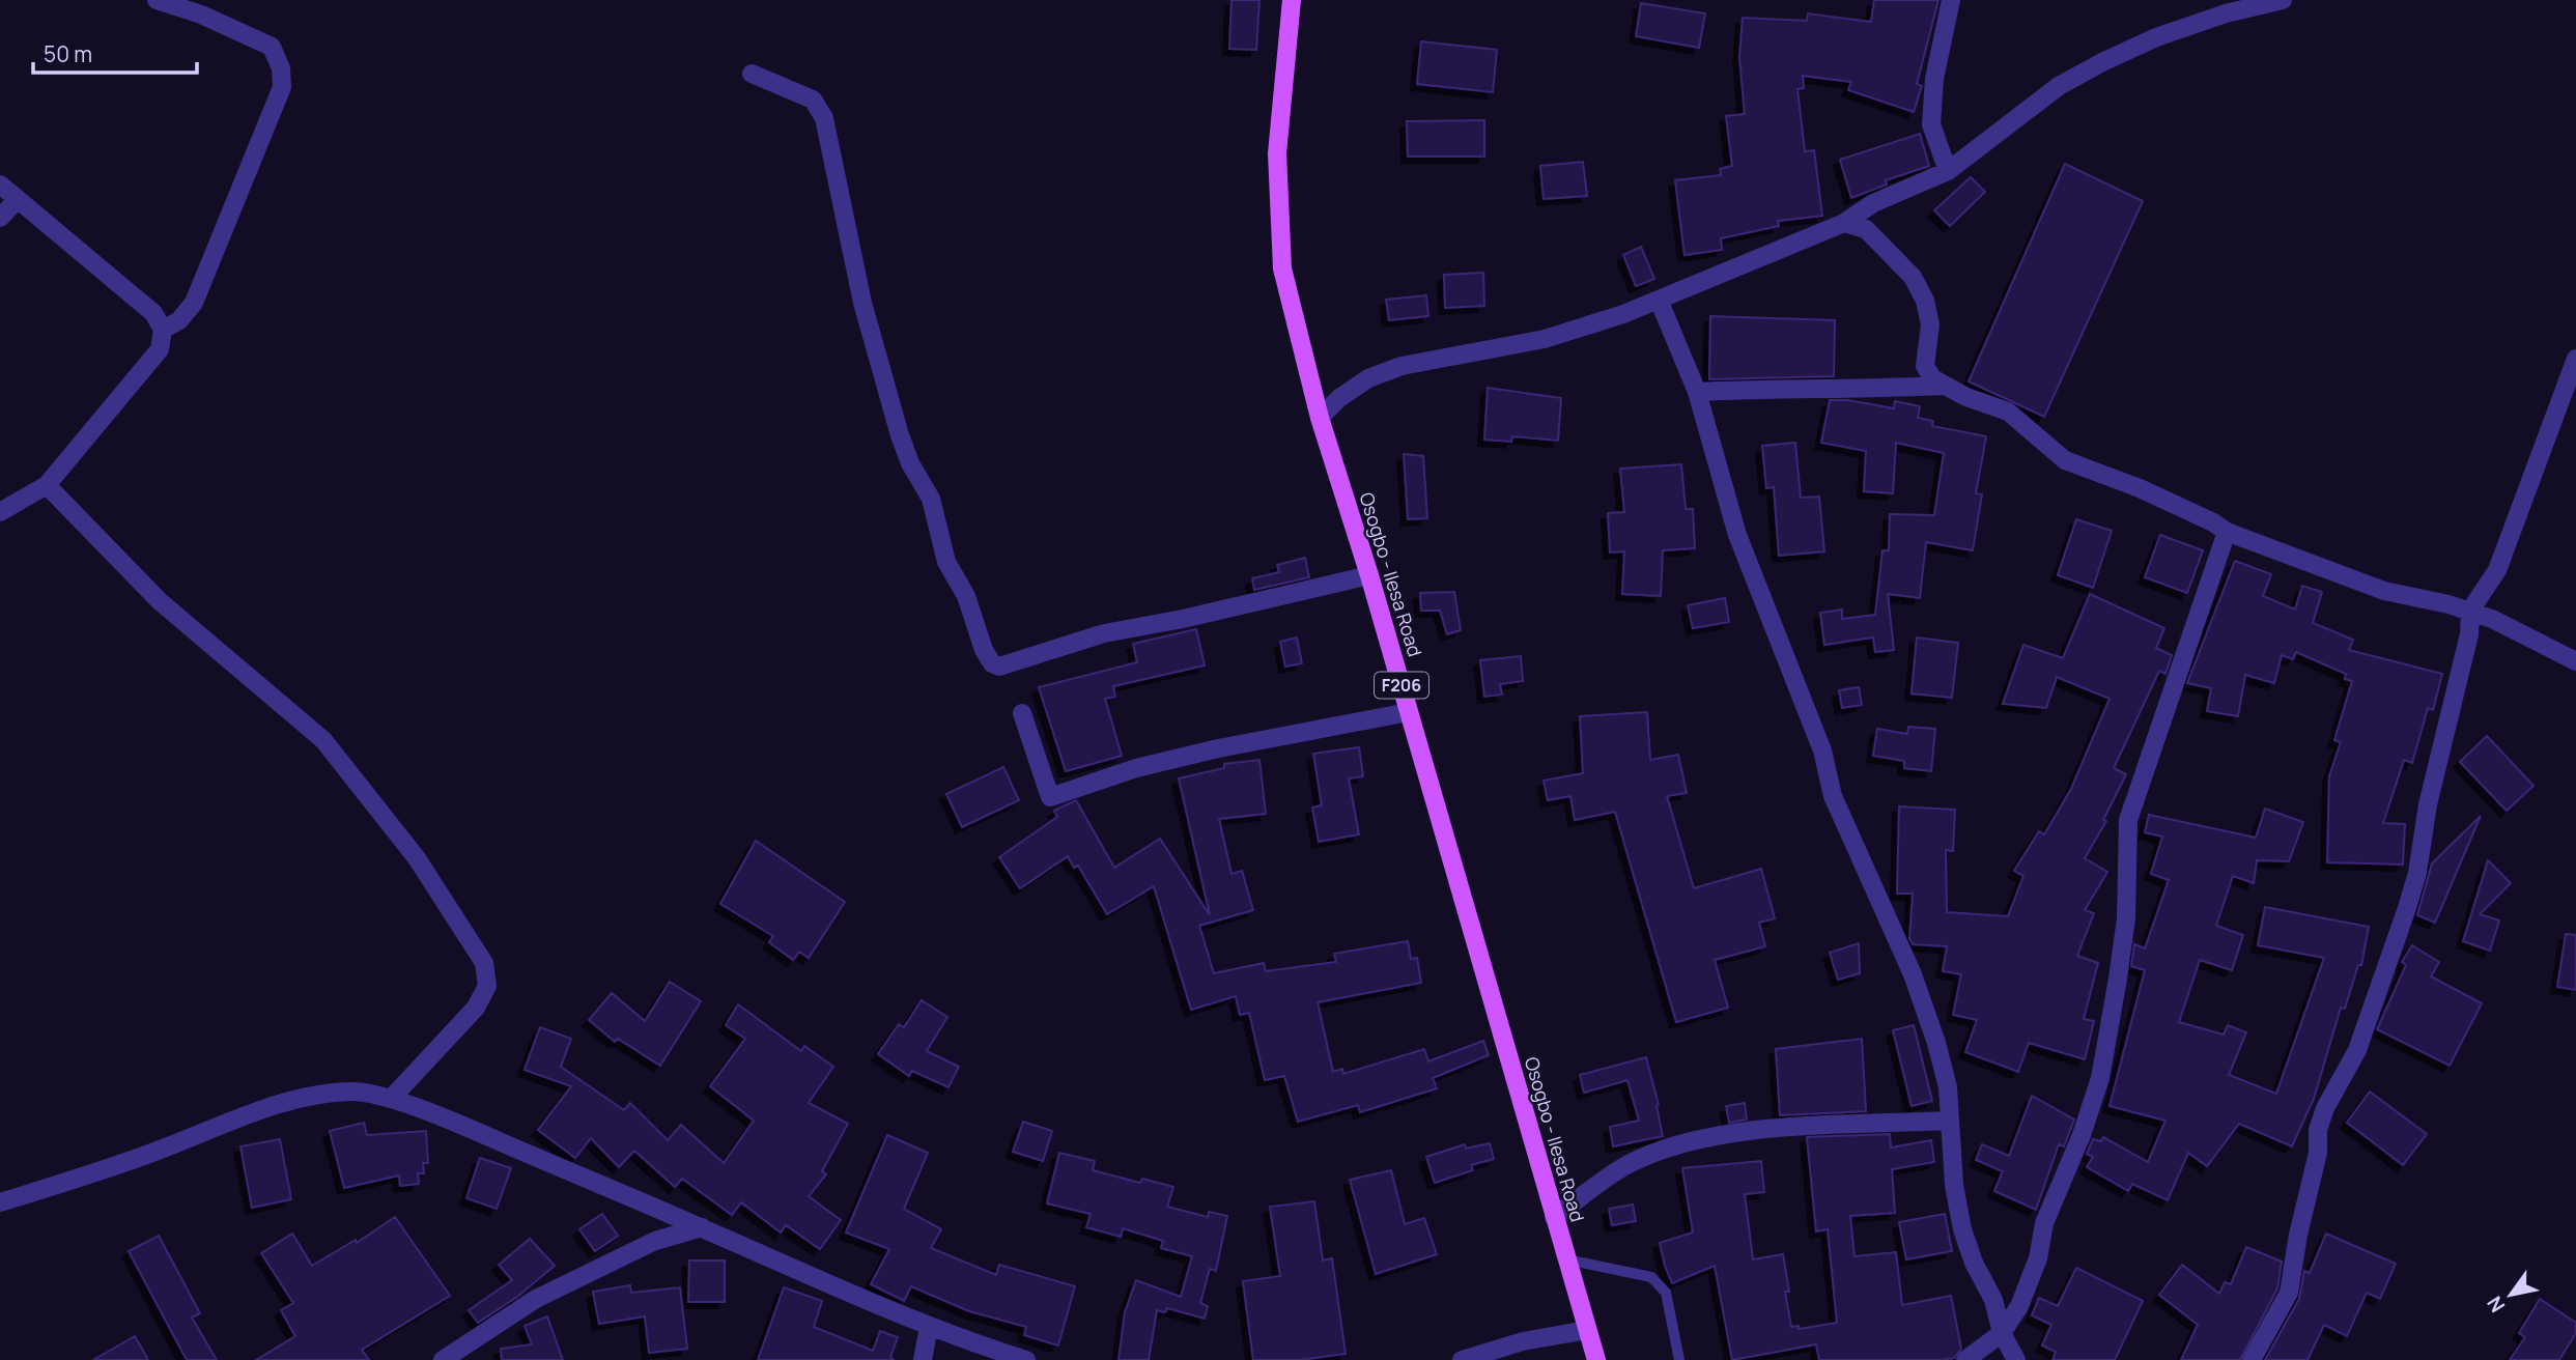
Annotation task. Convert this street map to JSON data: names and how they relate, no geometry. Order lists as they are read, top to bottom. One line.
{"streets":{"main road":["Osogbo - Ilesa Road","F206"]},"scale_bar":"50 m","north":"bottom left"}
